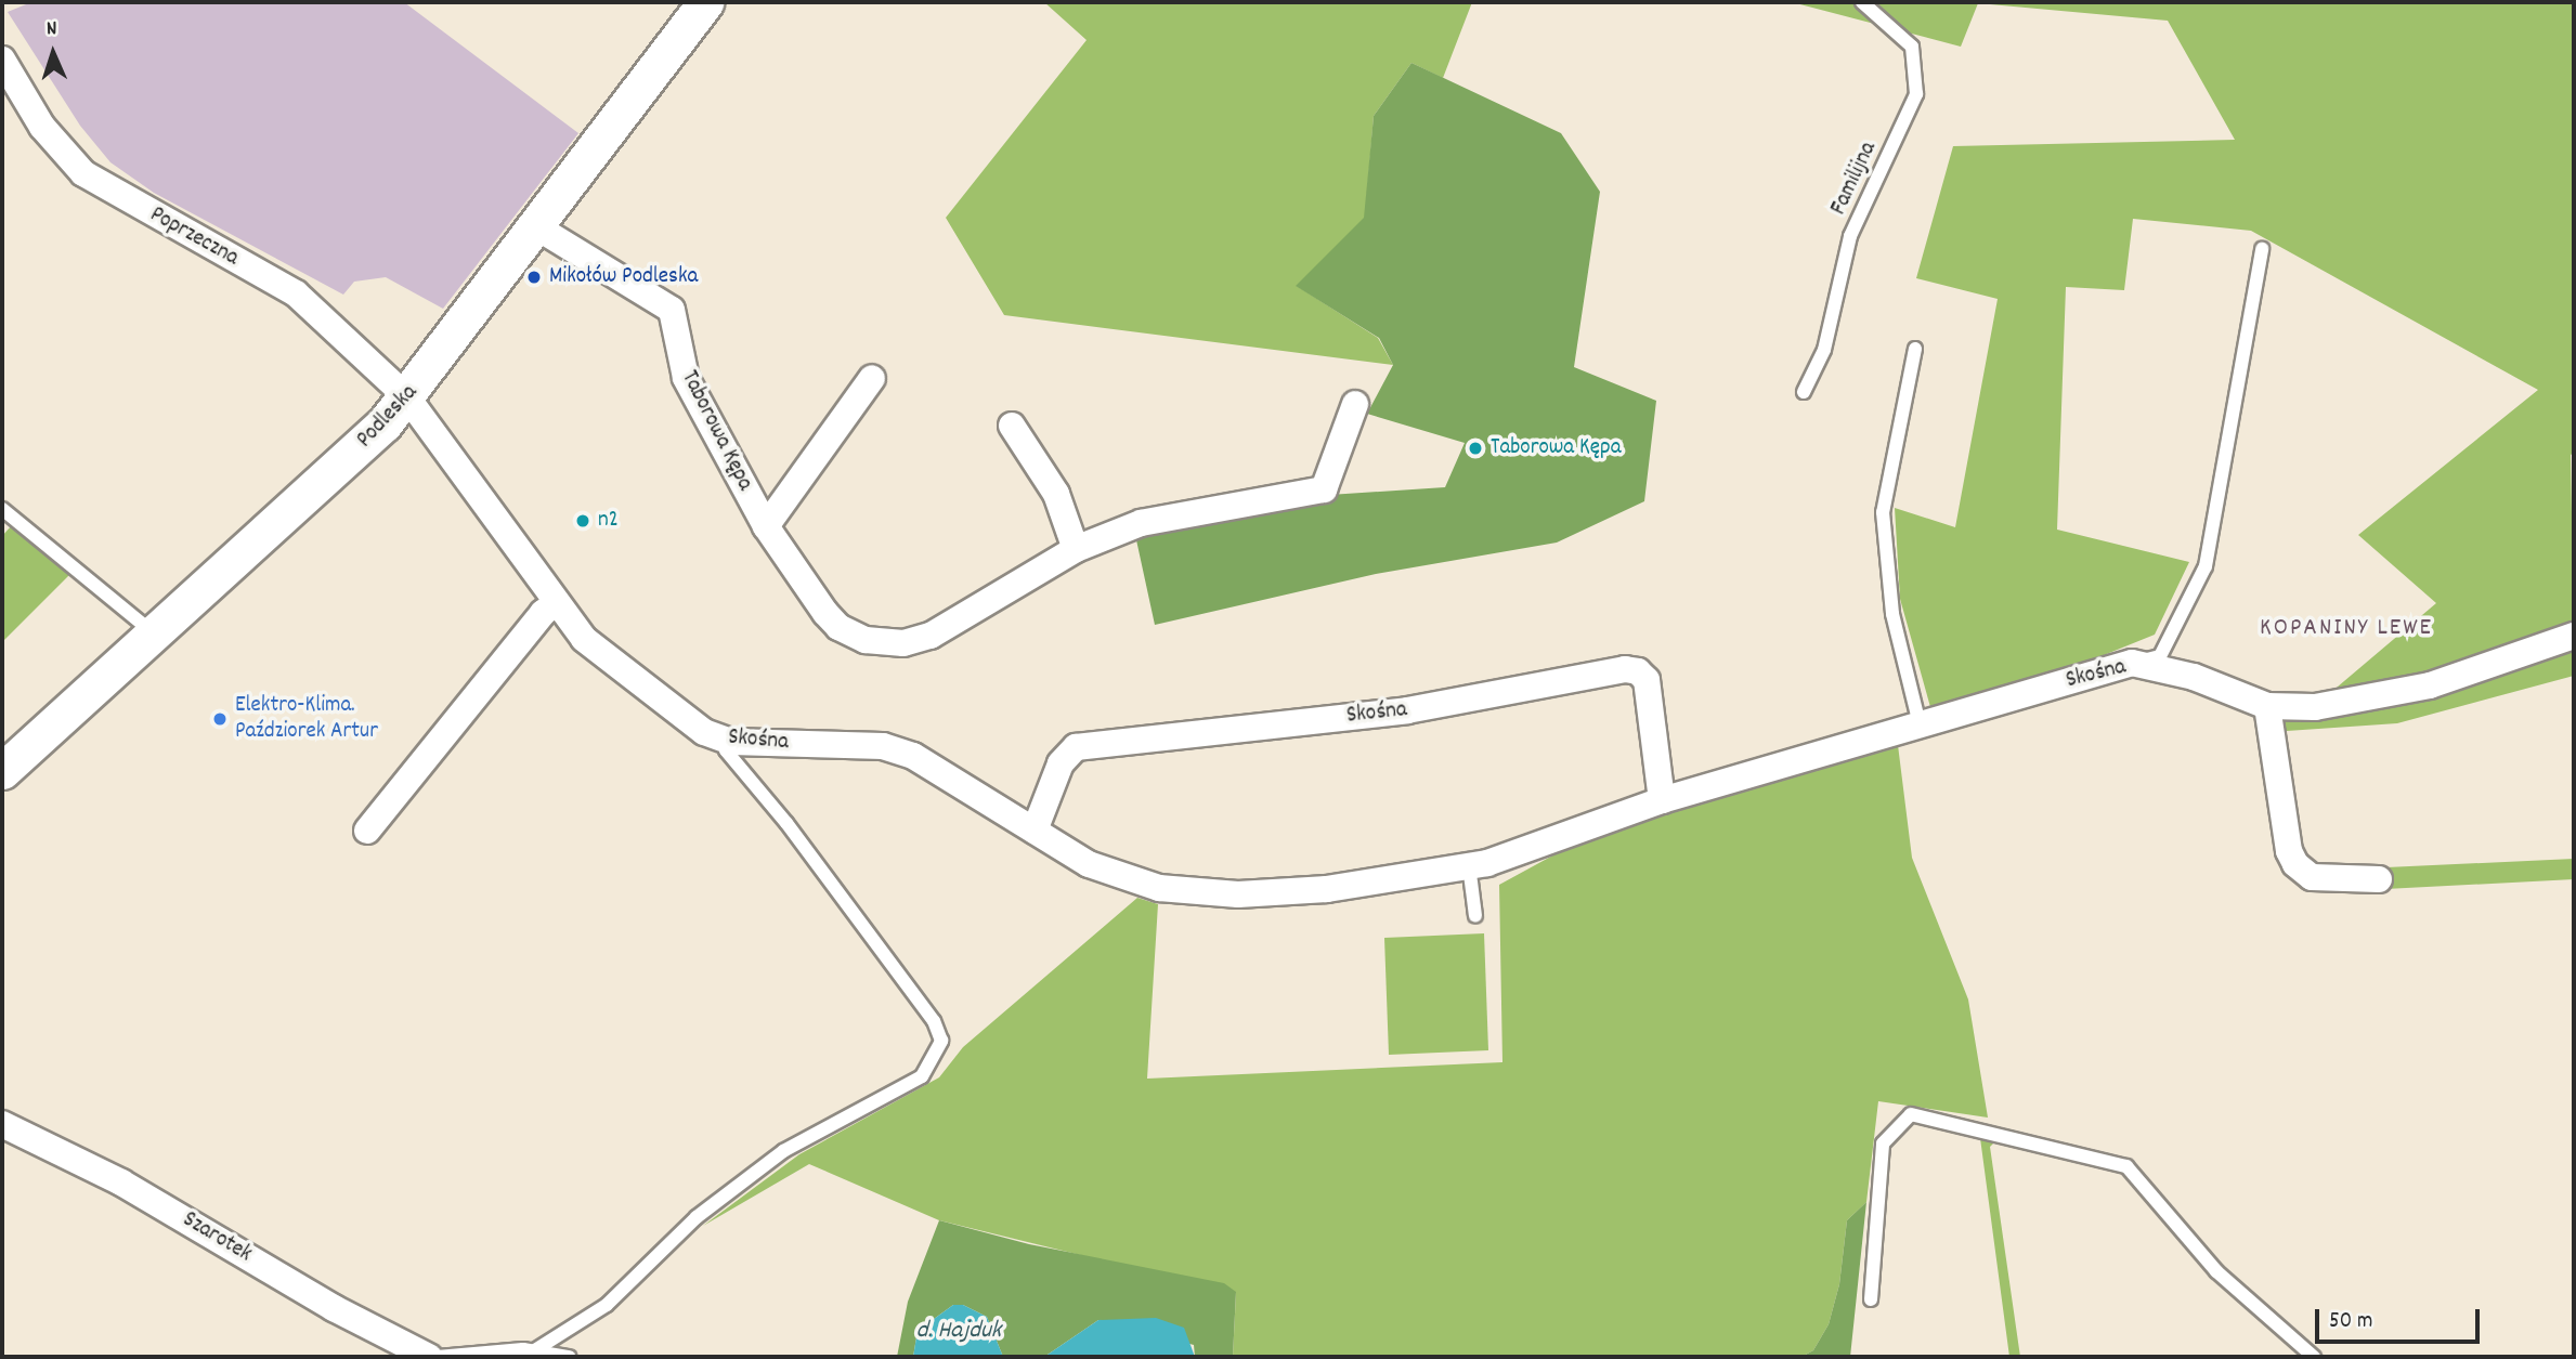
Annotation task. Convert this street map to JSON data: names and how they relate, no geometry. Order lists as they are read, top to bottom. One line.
{"streets":{"street":["Poprzeczna","Podleska","Taborowa Kępa","Skośna","Szarotek"],"lane":["Familijna"]},"crossings":[["Poprzeczna","Podleska"],["Poprzeczna","Skośna"],["Podleska","Taborowa Kępa"],["Podleska","Skośna"]],"districts":["KOPANINY LEWE"],"water":["d. Hajduk"],"places":["Mikołów Podleska","Taborowa Kępa","n2","Elektro-Klima. Paździorek Artur"],"scale_bar":"50 m","north":"top"}
